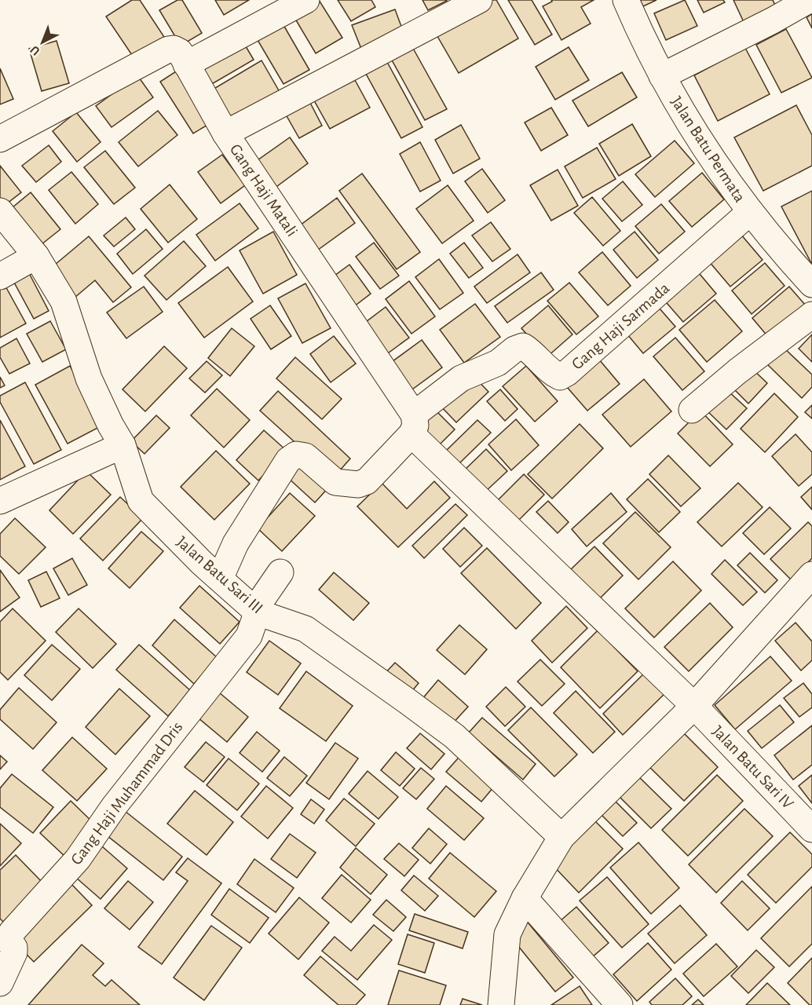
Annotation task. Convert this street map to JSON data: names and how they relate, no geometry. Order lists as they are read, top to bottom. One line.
{"streets":{"street":["Jalan Batu Permata","Gang Haji Matali","Gang Haji Sarmada","Jalan Batu Sari III","Jalan Batu Sari IV","Gang Haji Muhammad Dris"]},"crossings":[["Jalan Batu Permata","Gang Haji Sarmada"],["Gang Haji Matali","Gang Haji Sarmada"],["Gang Haji Matali","Jalan Batu Sari IV"],["Jalan Batu Sari III","Gang Haji Muhammad Dris"]],"north":"bottom left"}
